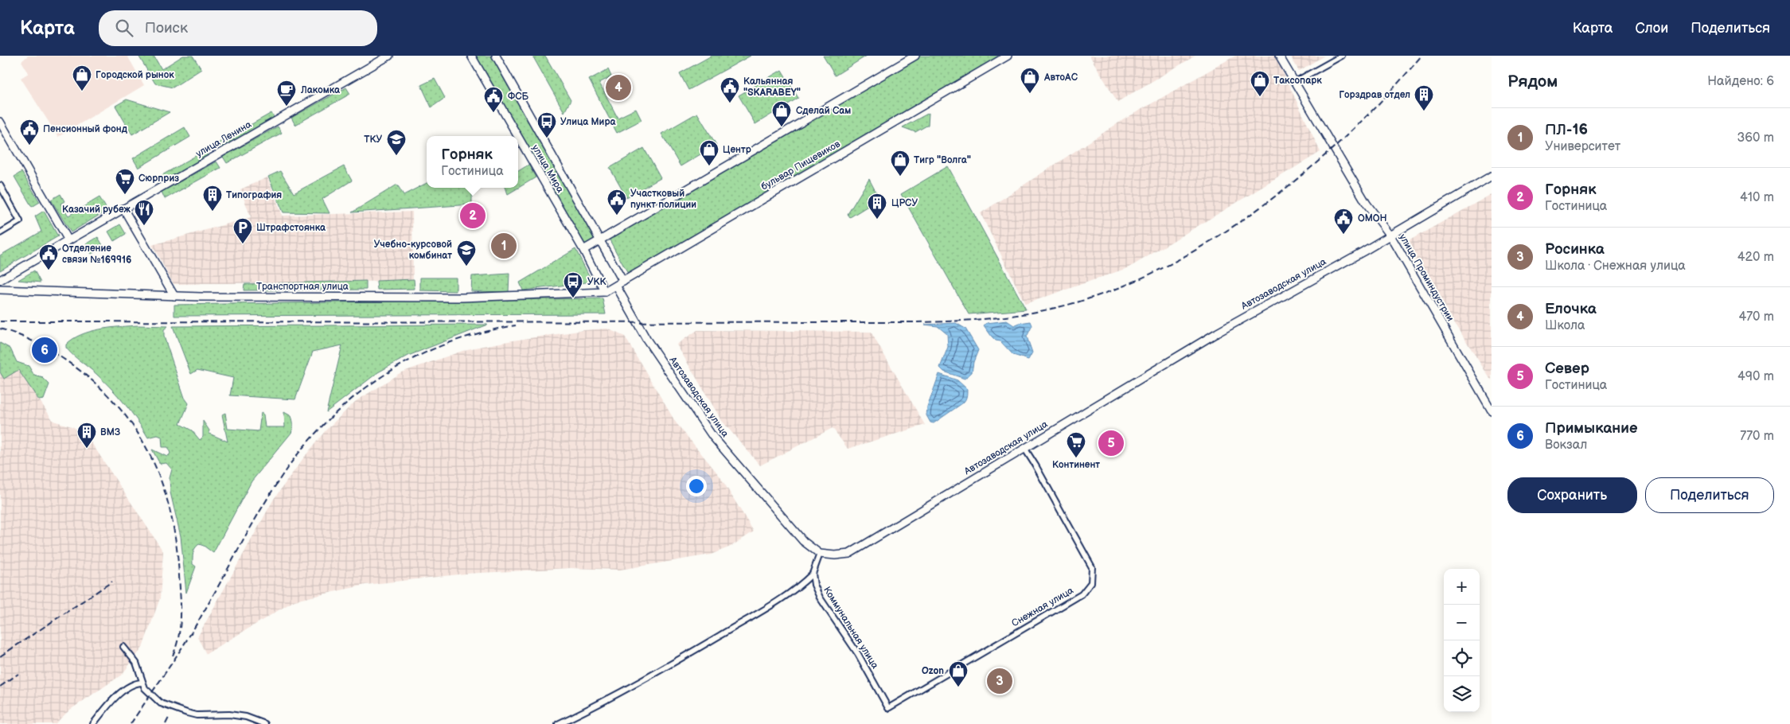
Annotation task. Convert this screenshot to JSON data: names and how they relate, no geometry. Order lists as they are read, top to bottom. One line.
{"streets":{"main road":["улица Ленина","бульвар Пищевиков","улица Мира","улица Проминдустрии","Автозаводская улица","Транспортная улица"],"street":["Снежная улица","Коммунальная улица"]},"crossings":[["бульвар Пищевиков","улица Мира"],["бульвар Пищевиков","Автозаводская улица"],["бульвар Пищевиков","Транспортная улица"],["улица Мира","Транспортная улица"],["улица Проминдустрии","Автозаводская улица"],["Автозаводская улица","Снежная улица"],["Снежная улица","Коммунальная улица"]],"places":{"shop":["Городской рынок","АвтоАС","Таксопарк","Сделай Сам","Центр","Тигр \"Волга\"","Ozon"],"public building":["Кальянная \"SKARABEY\"","ФСБ","Пенсионный фонд","Участковый пункт полиции","ОМОН","Отделение связи №169916"],"cafe":["Лакомка"],"building":["Горздрав отдел","Типография","ЦРСУ","ВМЗ"],"bus stop":["Улица Мира","УКК"],"school or university":["ТКУ","Учебно-курсовой комбинат"],"supermarket":["Сюрприз","Континент"],"restaurant":["Казачий рубеж"],"parking":["Штрафстоянка"]},"page":{"header":"Карта","search":"Поиск","nav":["Карта","Слои","Поделиться"],"heading":["Рядом","Найдено: 6"],"pins":["4","2","1","6","5","3"],"list":[{"mark":"1","name":"ПЛ-16","note":"Университет","value":"360 m"},{"mark":"2","name":"Горняк","note":"Гостиница","value":"410 m"},{"mark":"3","name":"Росинка","note":"Школа · Снежная улица","value":"420 m"},{"mark":"4","name":"Елочка","note":"Школа","value":"470 m"},{"mark":"5","name":"Север","note":"Гостиница","value":"490 m"},{"mark":"6","name":"Примыкание","note":"Вокзал","value":"770 m"}],"popup":["Горняк","Гостиница"],"buttons":["Сохранить","Поделиться"],"map_buttons":["+","−"]}}
